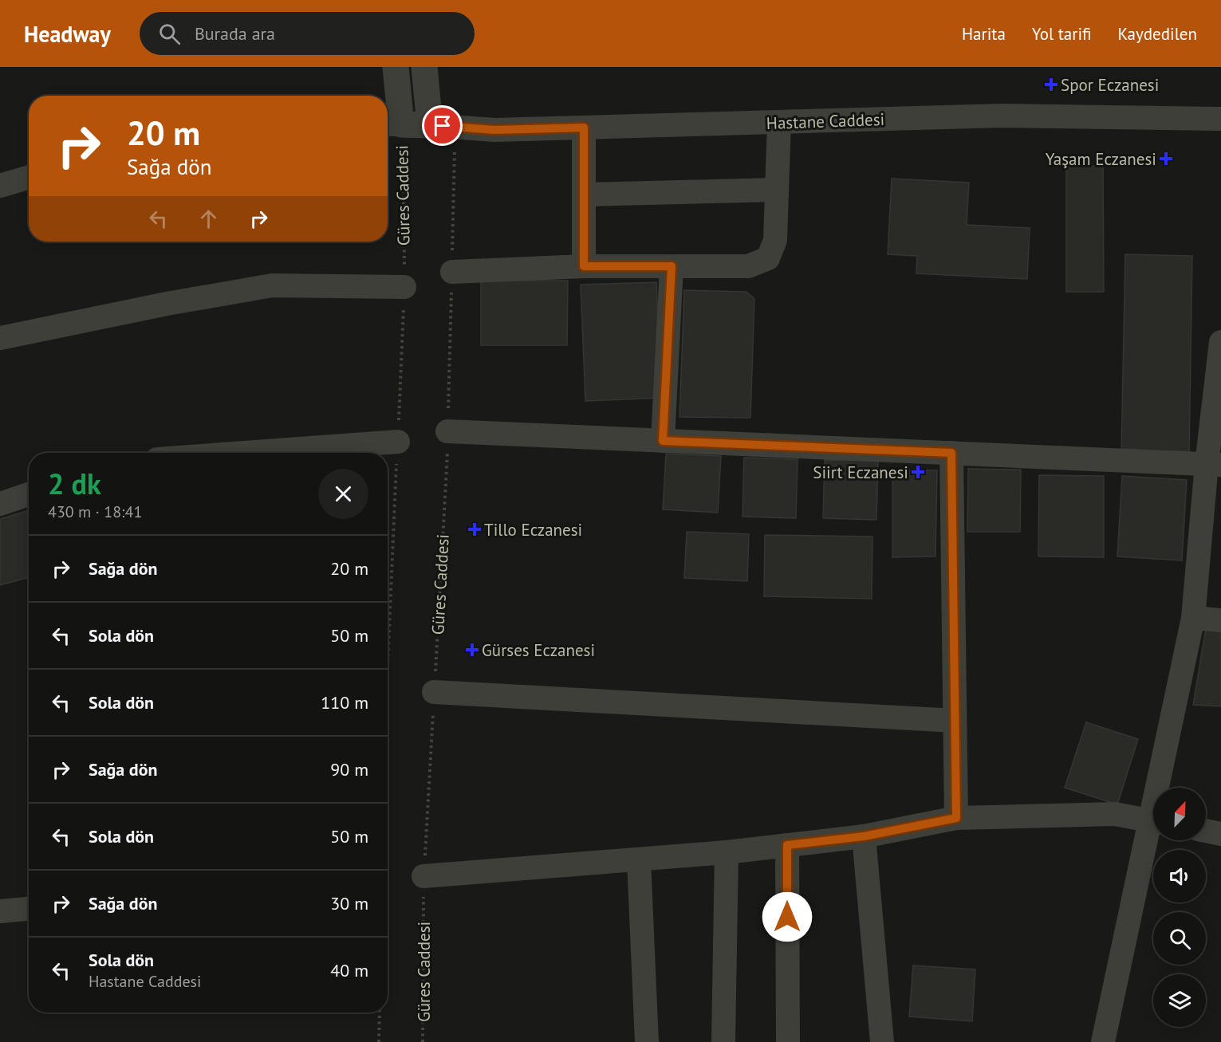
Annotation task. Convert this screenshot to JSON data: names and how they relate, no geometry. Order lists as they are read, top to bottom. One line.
{"streets":{"street":["Hastane Caddesi","Güres Caddesi"]},"crossings":[["Hastane Caddesi","Güres Caddesi"]],"places":{"health":["Spor Eczanesi","Yaşam Eczanesi","Siirt Eczanesi","Tillo Eczanesi","Gürses Eczanesi"]},"north":"top right","page":{"header":"Headway","search":"Burada ara","nav":["Harita","Yol tarifi","Kaydedilen"],"turn":["20 m","Sağa dön"],"heading":["2 dk","430 m · 18:41"],"list":[{"name":"Sağa dön","value":"20 m"},{"name":"Sola dön","value":"50 m"},{"name":"Sola dön","value":"110 m"},{"name":"Sağa dön","value":"90 m"},{"name":"Sola dön","value":"50 m"},{"name":"Sağa dön","value":"30 m"},{"name":"Sola dön","note":"Hastane Caddesi","value":"40 m"}]}}
